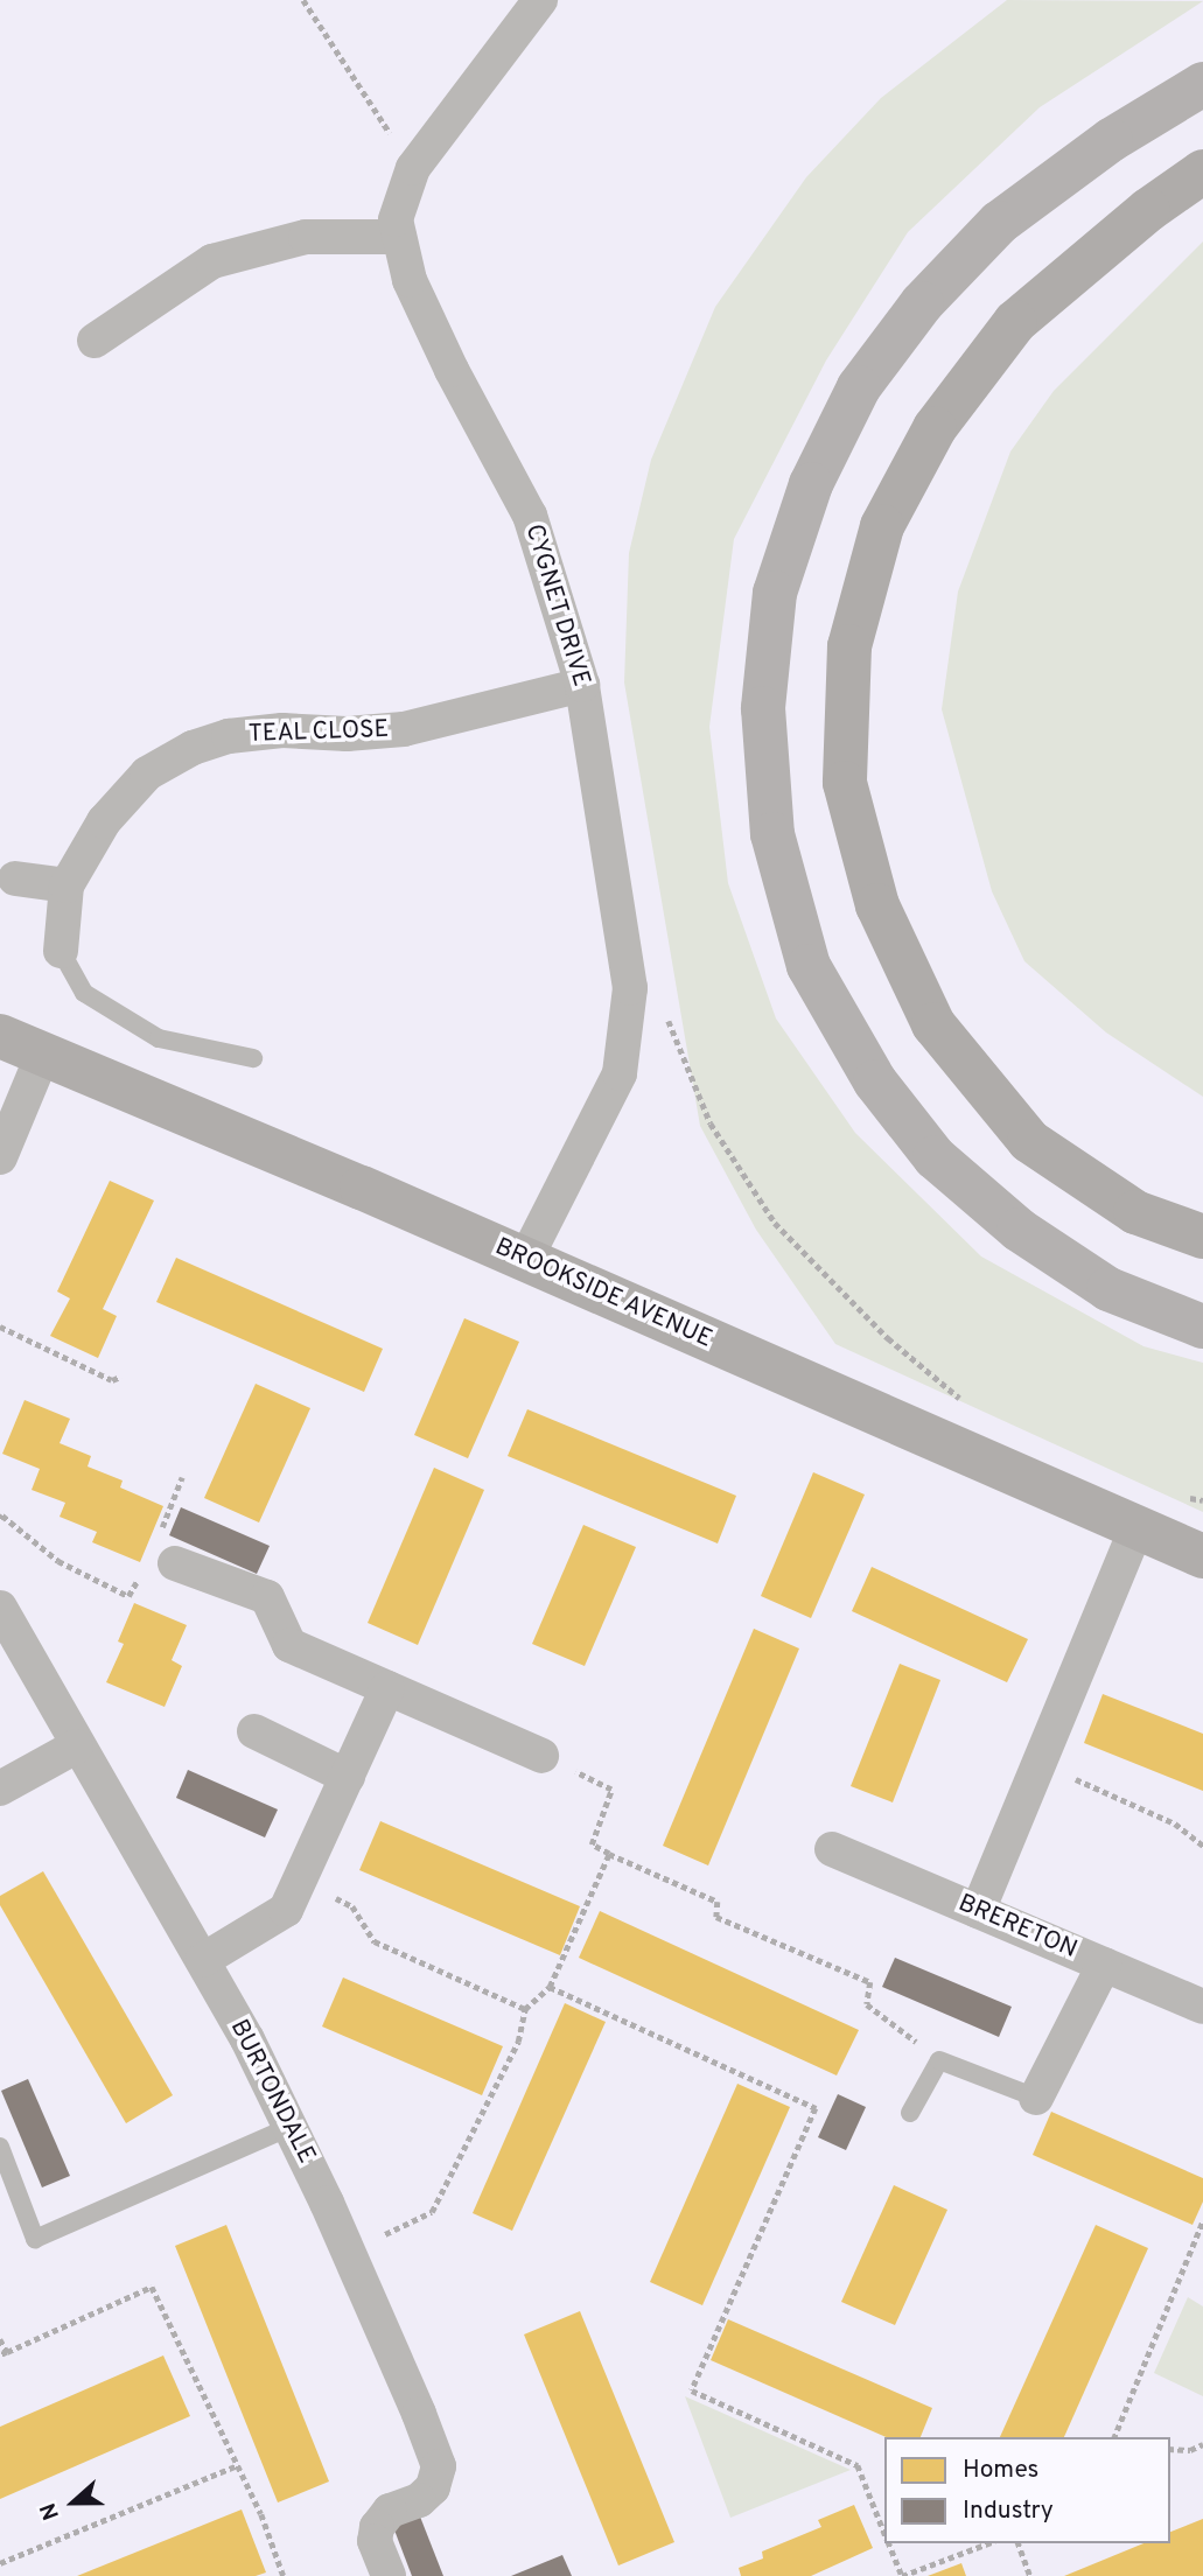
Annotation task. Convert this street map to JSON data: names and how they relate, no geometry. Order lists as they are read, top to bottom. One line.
{"streets":{"street":["CYGNET DRIVE","TEAL CLOSE","BROOKSIDE AVENUE","BRERETON","BURTONDALE"]},"crossings":[["CYGNET DRIVE","TEAL CLOSE"],["CYGNET DRIVE","BROOKSIDE AVENUE"]],"legend":["Homes","Industry"],"north":"left"}
